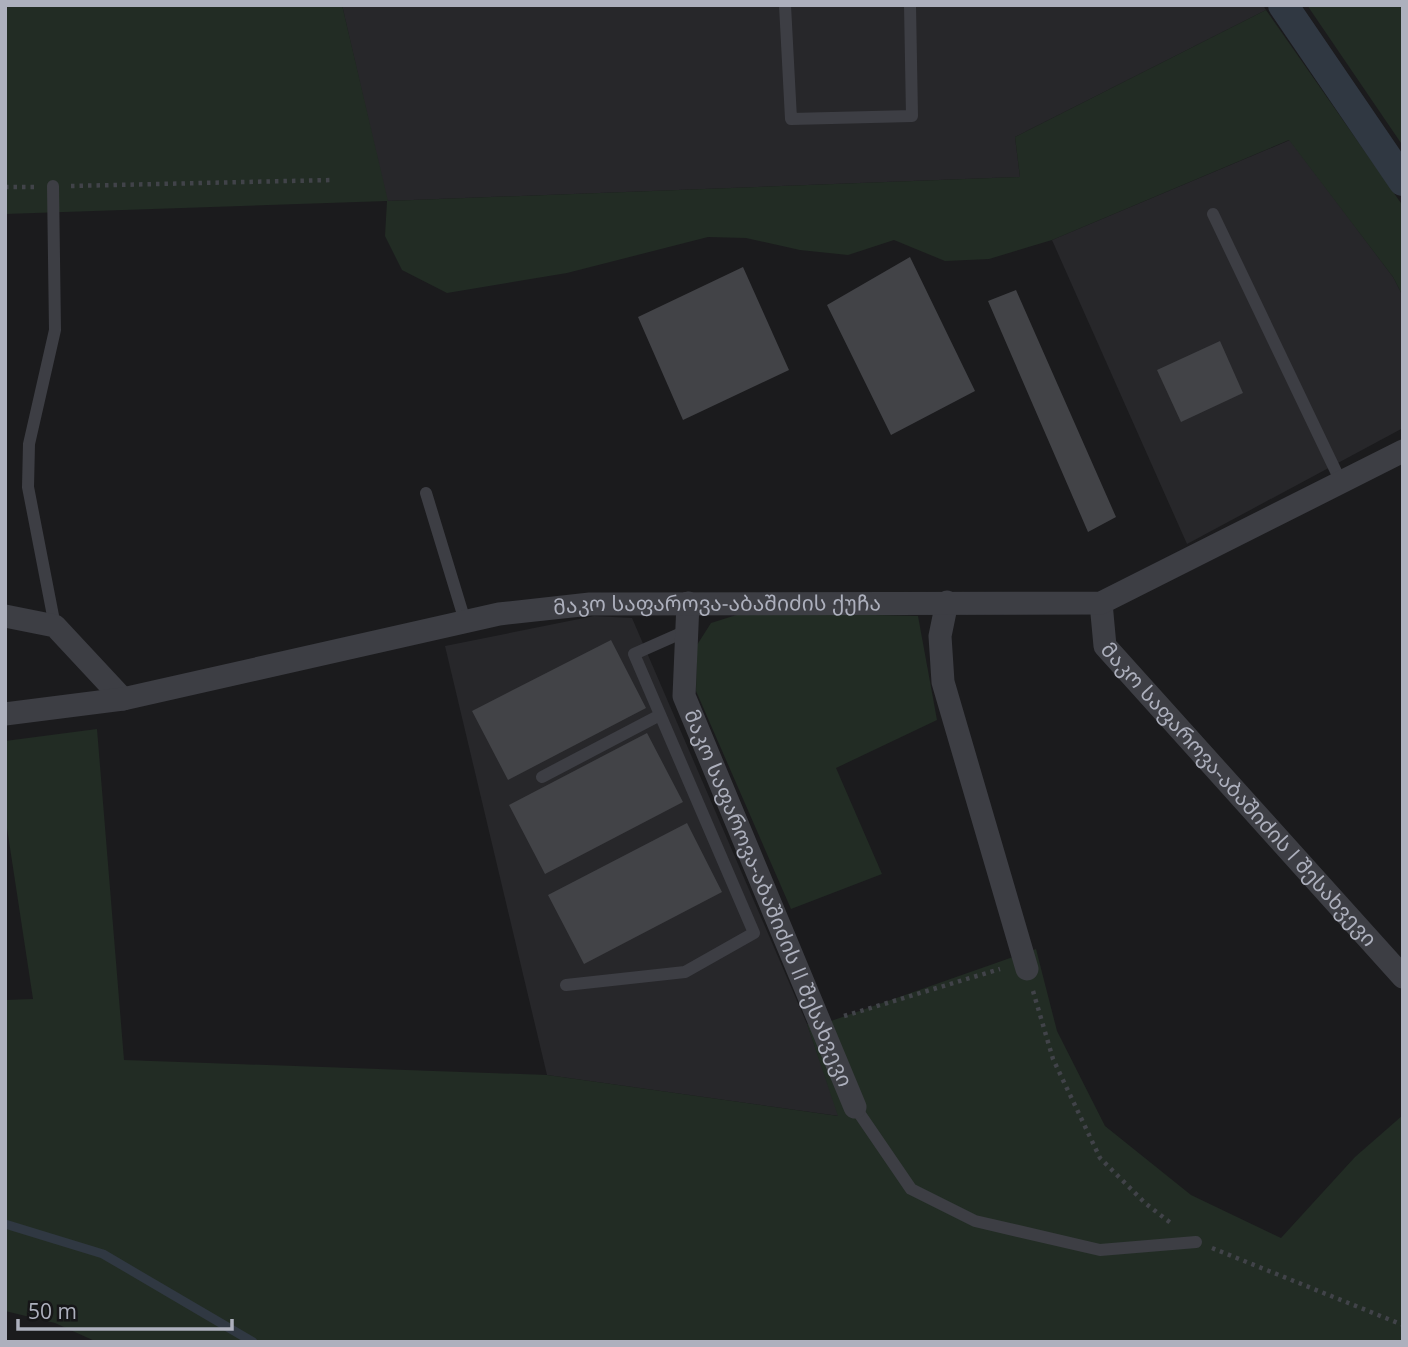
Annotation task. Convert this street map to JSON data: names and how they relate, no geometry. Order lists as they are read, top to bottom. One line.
{"streets":{"street":["მაკო საფაროვა-აბაშიძის ქუჩა","მაკო საფაროვა-აბაშიძის I შესახვევი","მაკო საფაროვა-აბაშიძის II შესახვევი"]},"crossings":[["მაკო საფაროვა-აბაშიძის ქუჩა","მაკო საფაროვა-აბაშიძის I შესახვევი"],["მაკო საფაროვა-აბაშიძის ქუჩა","მაკო საფაროვა-აბაშიძის II შესახვევი"]],"scale_bar":"50 m"}
